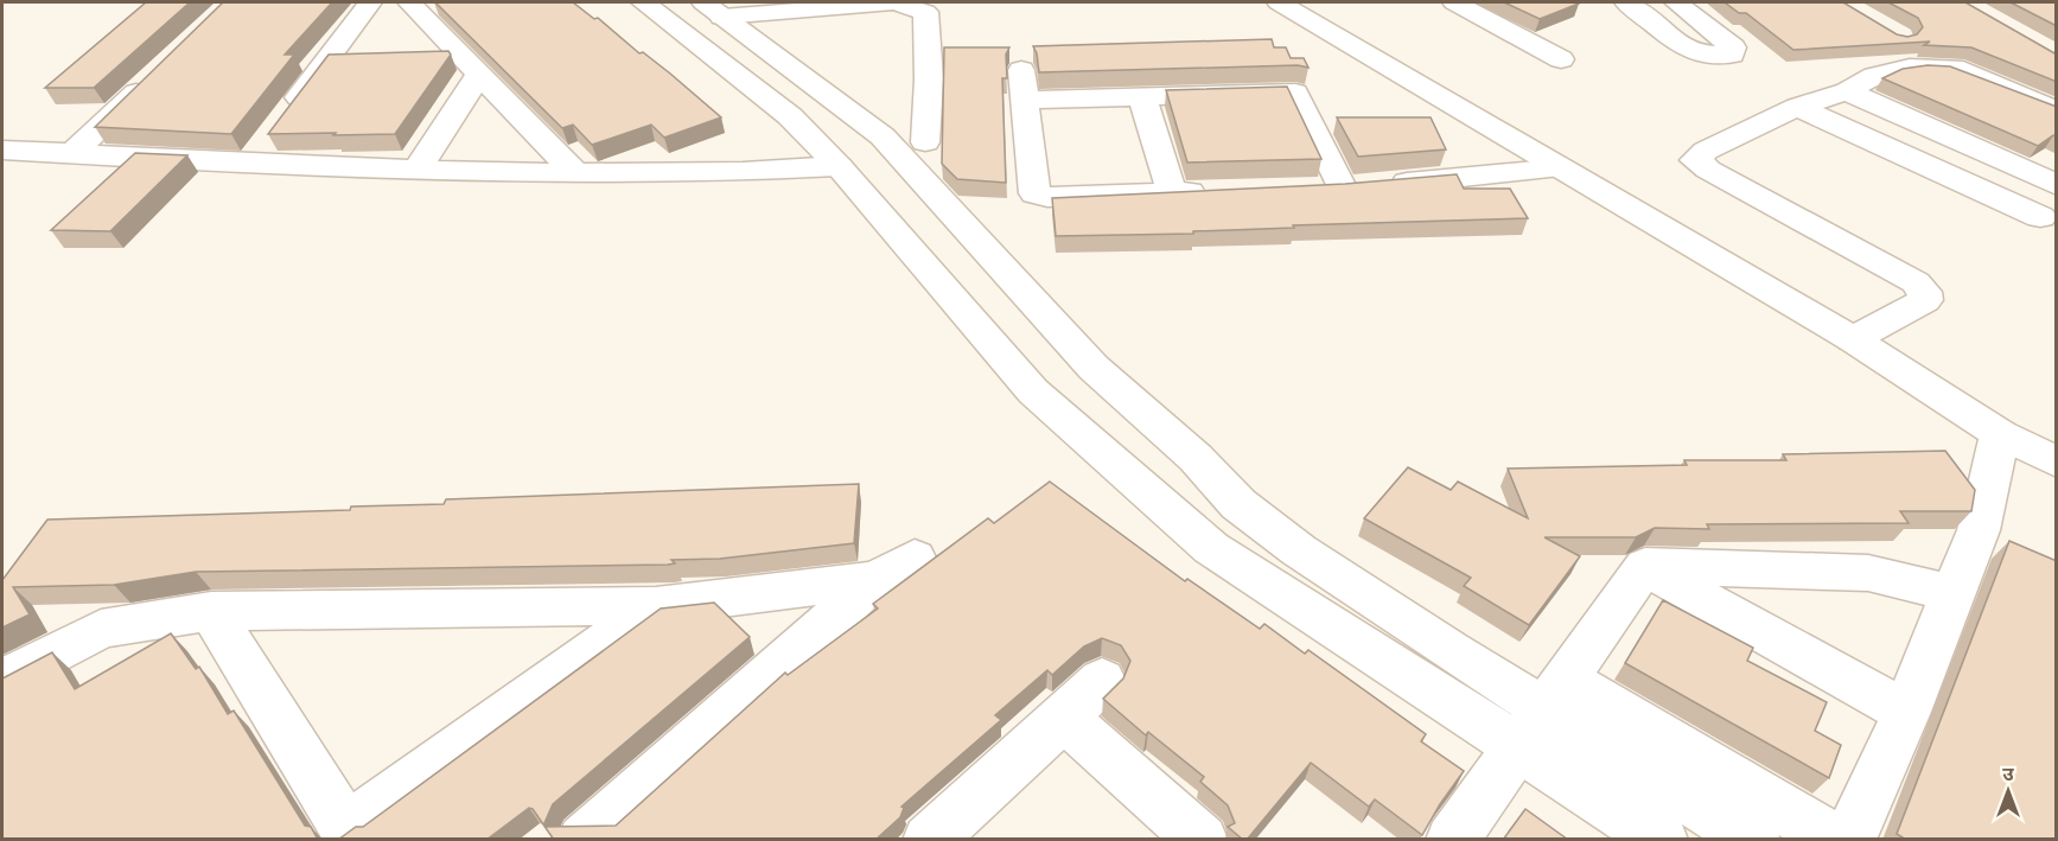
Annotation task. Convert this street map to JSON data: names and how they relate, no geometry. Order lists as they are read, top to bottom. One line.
{"north":"top"}
